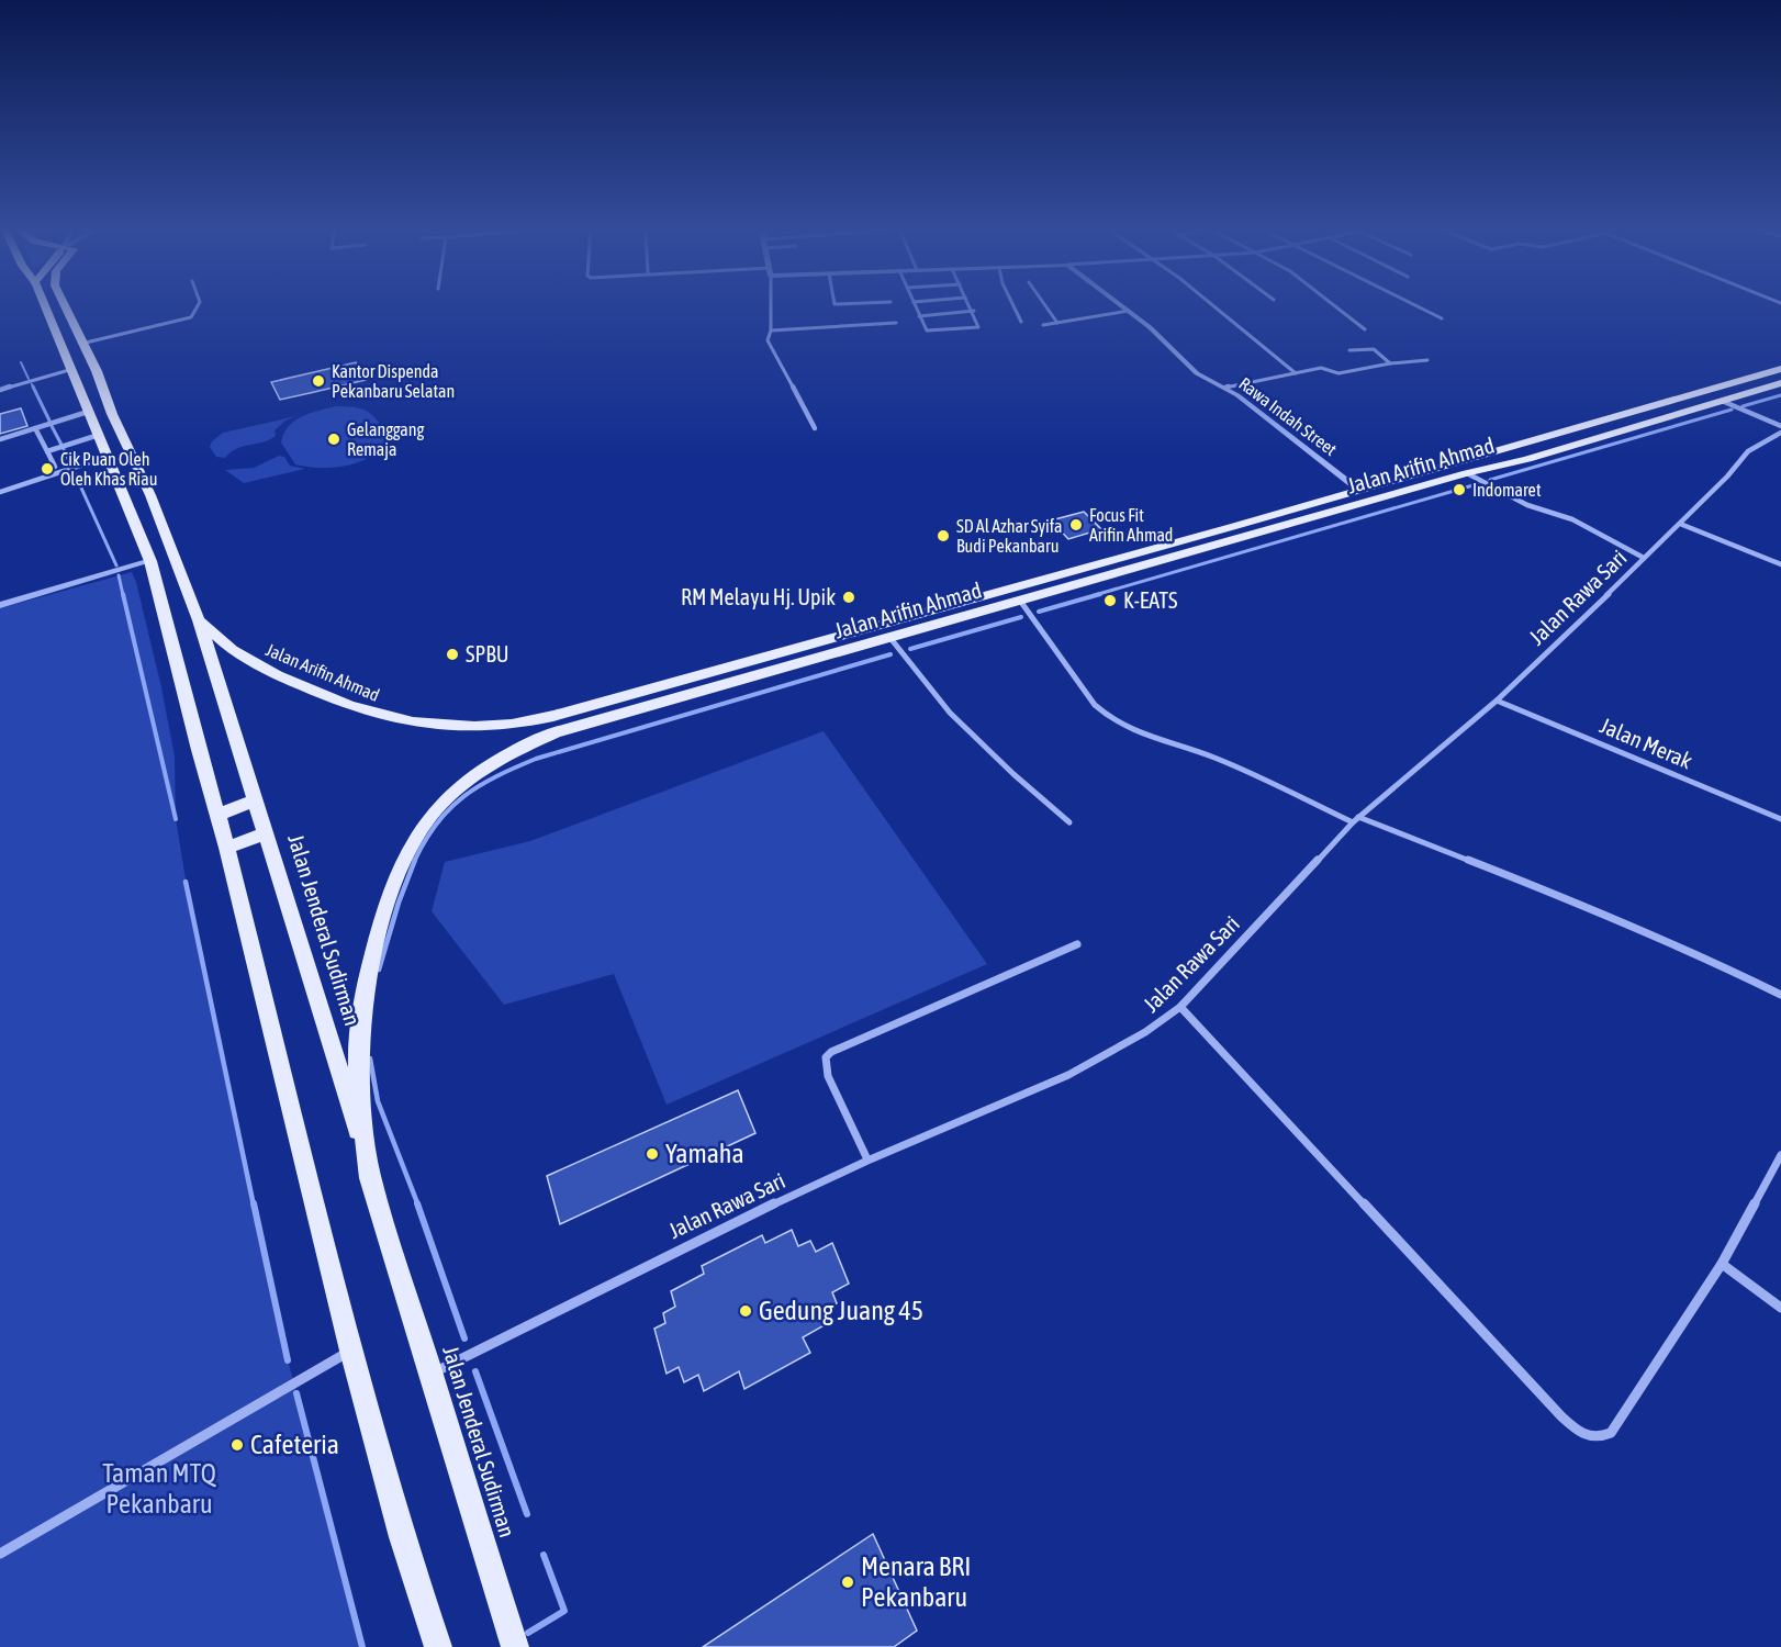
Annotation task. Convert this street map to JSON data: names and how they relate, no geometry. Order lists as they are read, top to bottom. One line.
{"streets":{"main road":["Jalan Arifin Ahmad","Jalan Jenderal Sudirman"],"street":["Rawa Indah Street","Jalan Rawa Sari","Jalan Merak"]},"crossings":[["Rawa Indah Street","Jalan Arifin Ahmad"],["Jalan Arifin Ahmad","Jalan Jenderal Sudirman"],["Jalan Rawa Sari","Jalan Merak"],["Jalan Rawa Sari","Jalan Jenderal Sudirman"]],"parks":["Taman MTQ Pekanbaru"],"places":["Kantor Dispenda Pekanbaru Selatan","Gelanggang Remaja","Cik Puan Oleh Oleh Khas Riau","Indomaret","Focus Fit Arifin Ahmad","SD Al Azhar Syifa Budi Pekanbaru","RM Melayu Hj. Upik","K-EATS","SPBU","Yamaha","Gedung Juang 45","Cafeteria","Menara BRI Pekanbaru"]}
